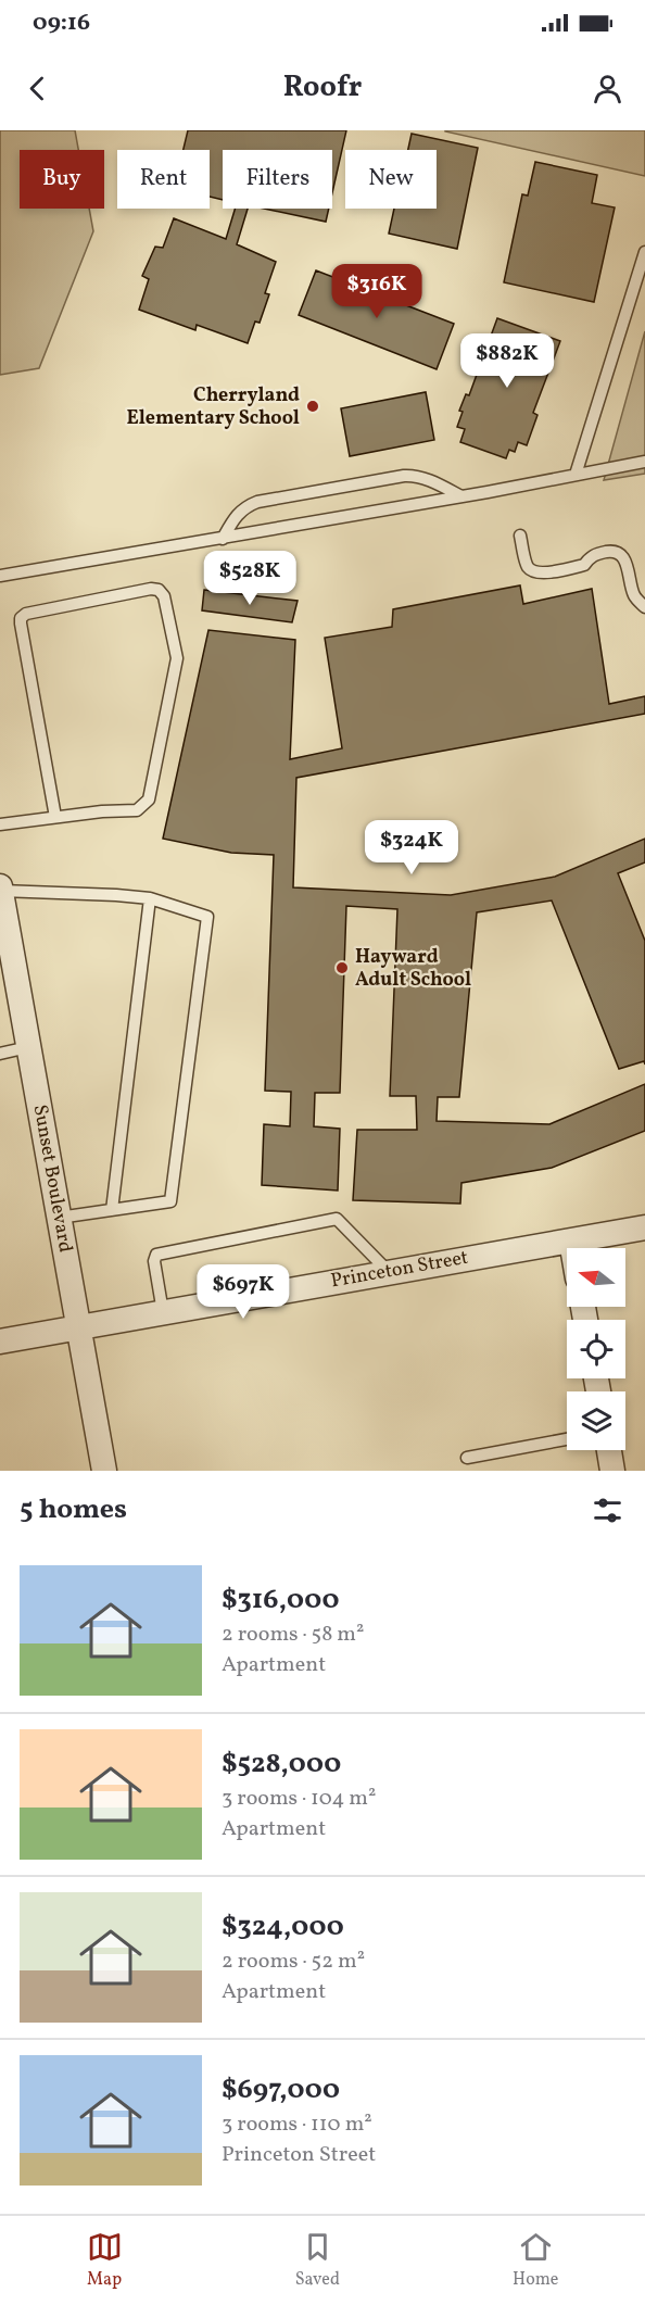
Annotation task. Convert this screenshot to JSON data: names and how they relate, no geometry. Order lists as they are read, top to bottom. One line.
{"streets":{"street":["Sunset Boulevard","Princeton Street"]},"crossings":[["Sunset Boulevard","Princeton Street"]],"places":["Cherryland Elementary School","Hayward Adult School"],"north":"left","page":{"status":"09:16","header":"Roofr","chip":["Buy","Rent","Filters","New"],"price":["$316K","$882K","$528K","$324K","$697K"],"heading":"5 homes","list":[{"name":"$316,000","note":"2 rooms · 58 m² · Apartment"},{"name":"$528,000","note":"3 rooms · 104 m² · Apartment"},{"name":"$324,000","note":"2 rooms · 52 m² · Apartment"},{"name":"$697,000","note":"3 rooms · 110 m² · Princeton Street"}],"tabs":["Map","Saved","Home"]}}
